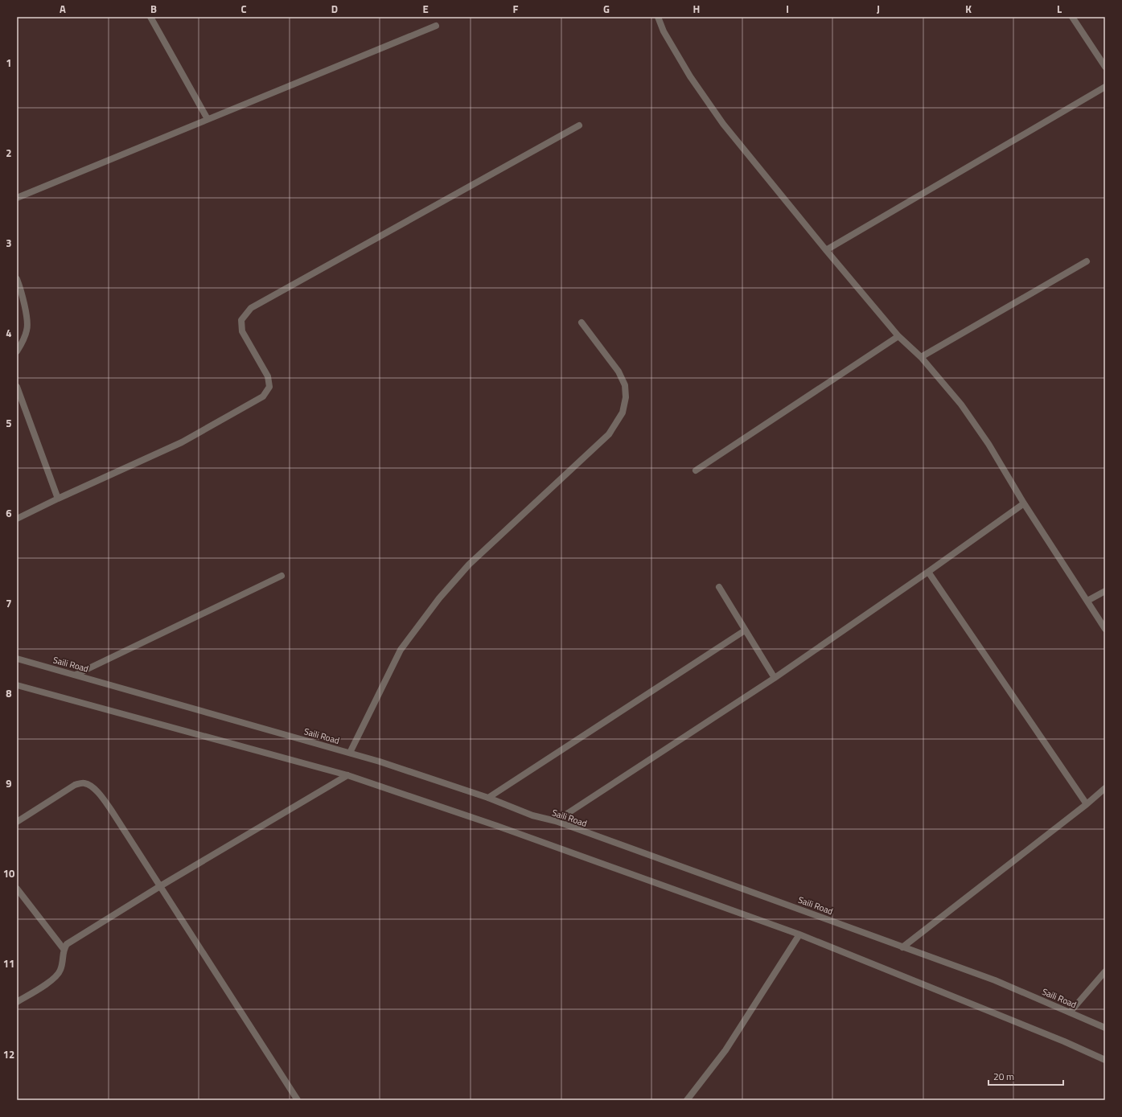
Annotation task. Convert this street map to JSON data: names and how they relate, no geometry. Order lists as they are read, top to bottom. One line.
{"streets":{"street":["Saili Road"]},"scale_bar":"20 m","grid":{"columns":["A","B","C","D","E","F","G","H","I","J","K","L"],"rows":["1","2","3","4","5","6","7","8","9","10","11","12"]}}
